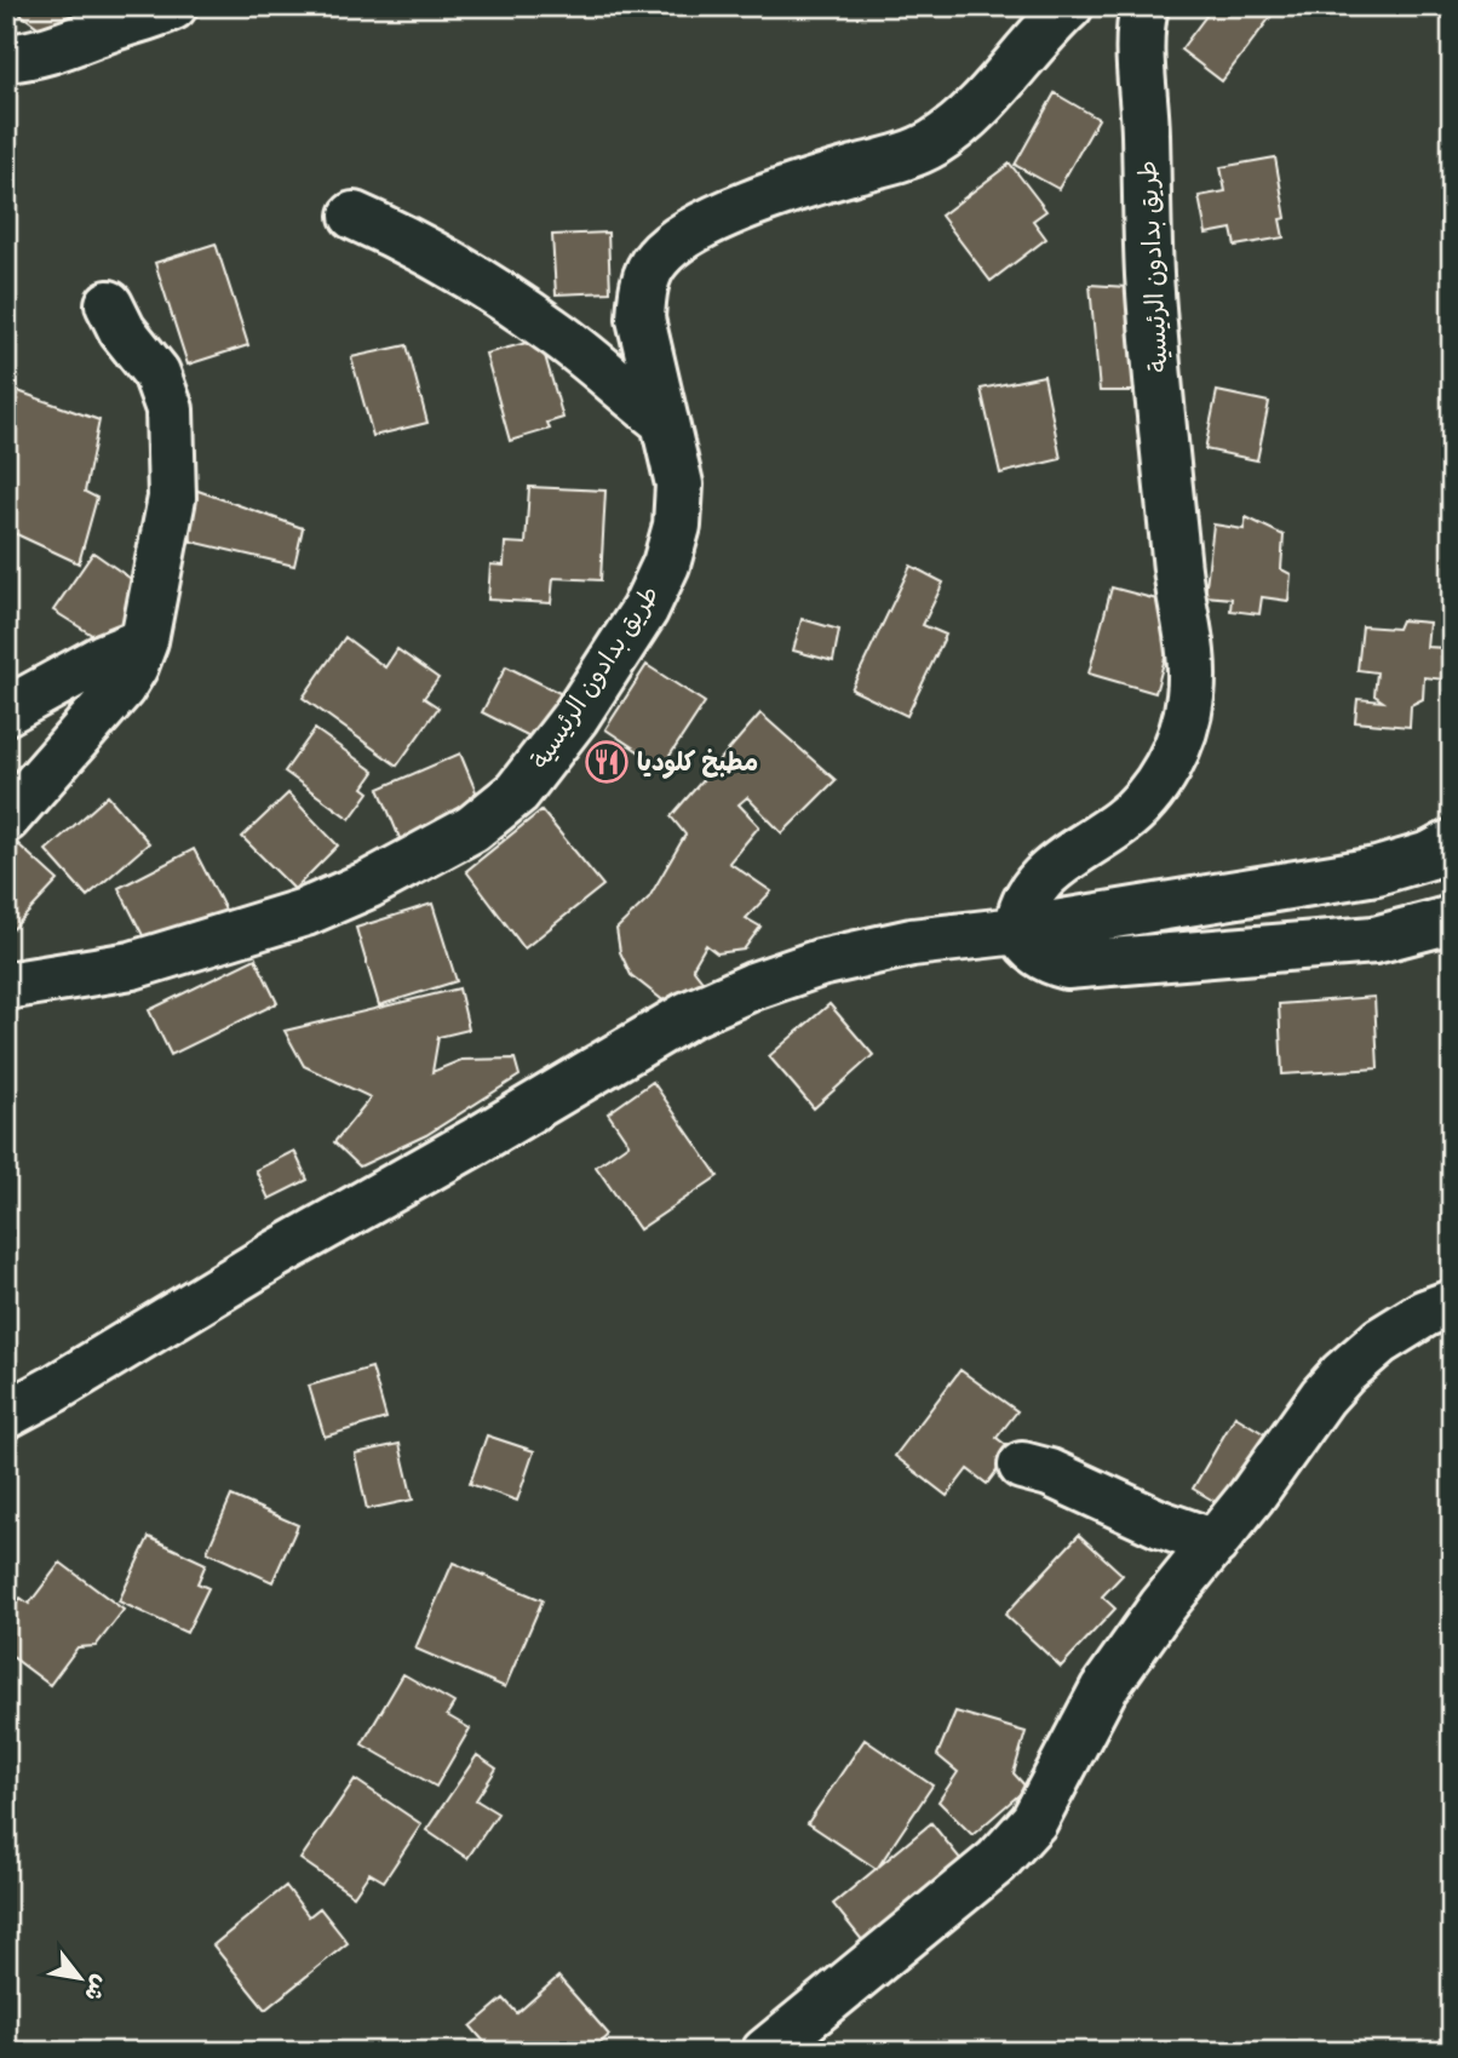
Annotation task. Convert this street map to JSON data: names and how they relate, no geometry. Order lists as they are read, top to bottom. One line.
{"streets":{"street":["طريق بدادون الرئيسية"]},"places":{"restaurant":["مطبخ كلوديا"]},"north":"bottom right"}
